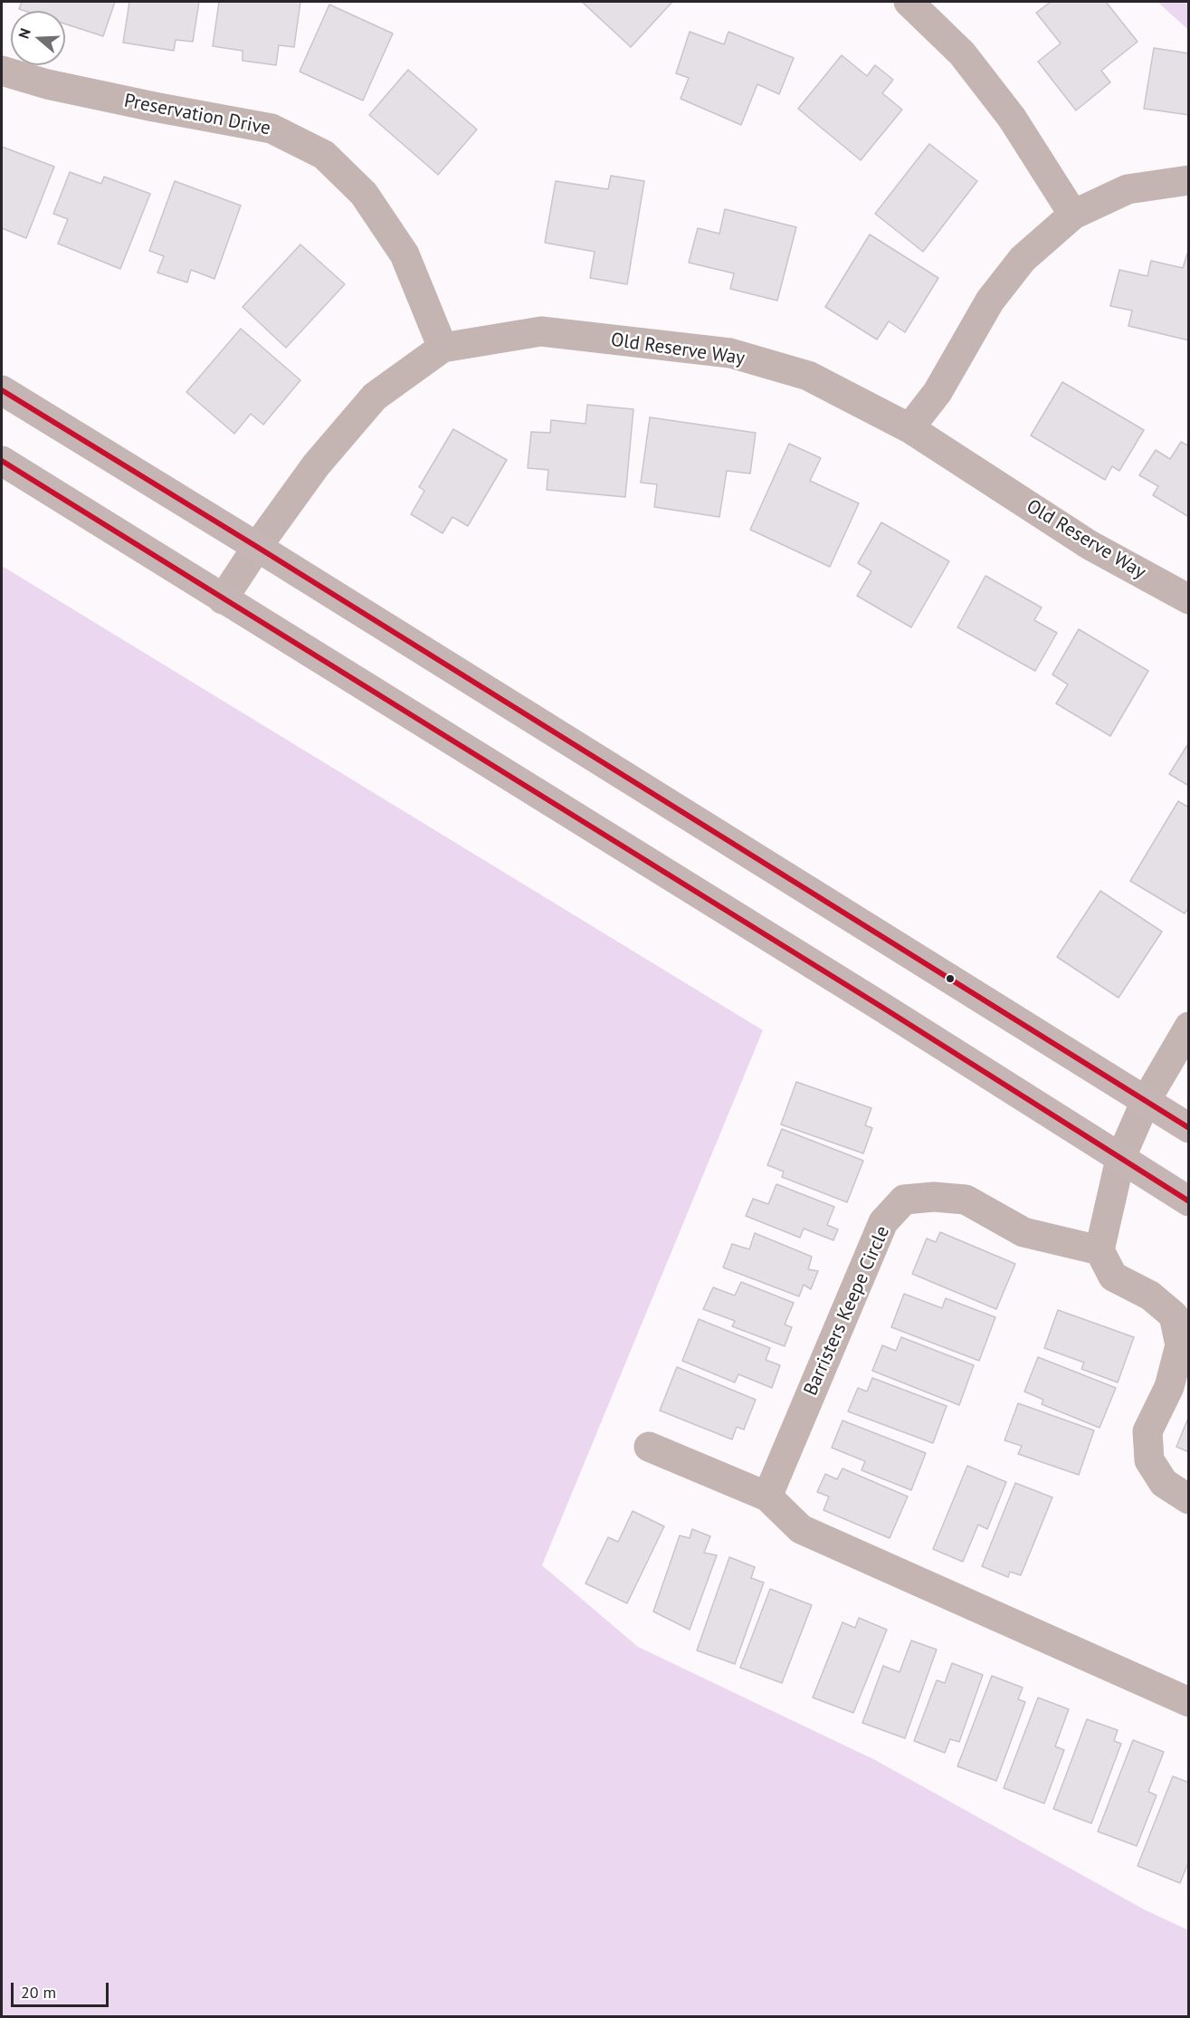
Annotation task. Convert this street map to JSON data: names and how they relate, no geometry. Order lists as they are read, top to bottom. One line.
{"streets":{"street":["Preservation Drive","Old Reserve Way","Barristers Keepe Circle"]},"crossings":[["Preservation Drive","Old Reserve Way"]],"scale_bar":"20 m","north":"left"}
